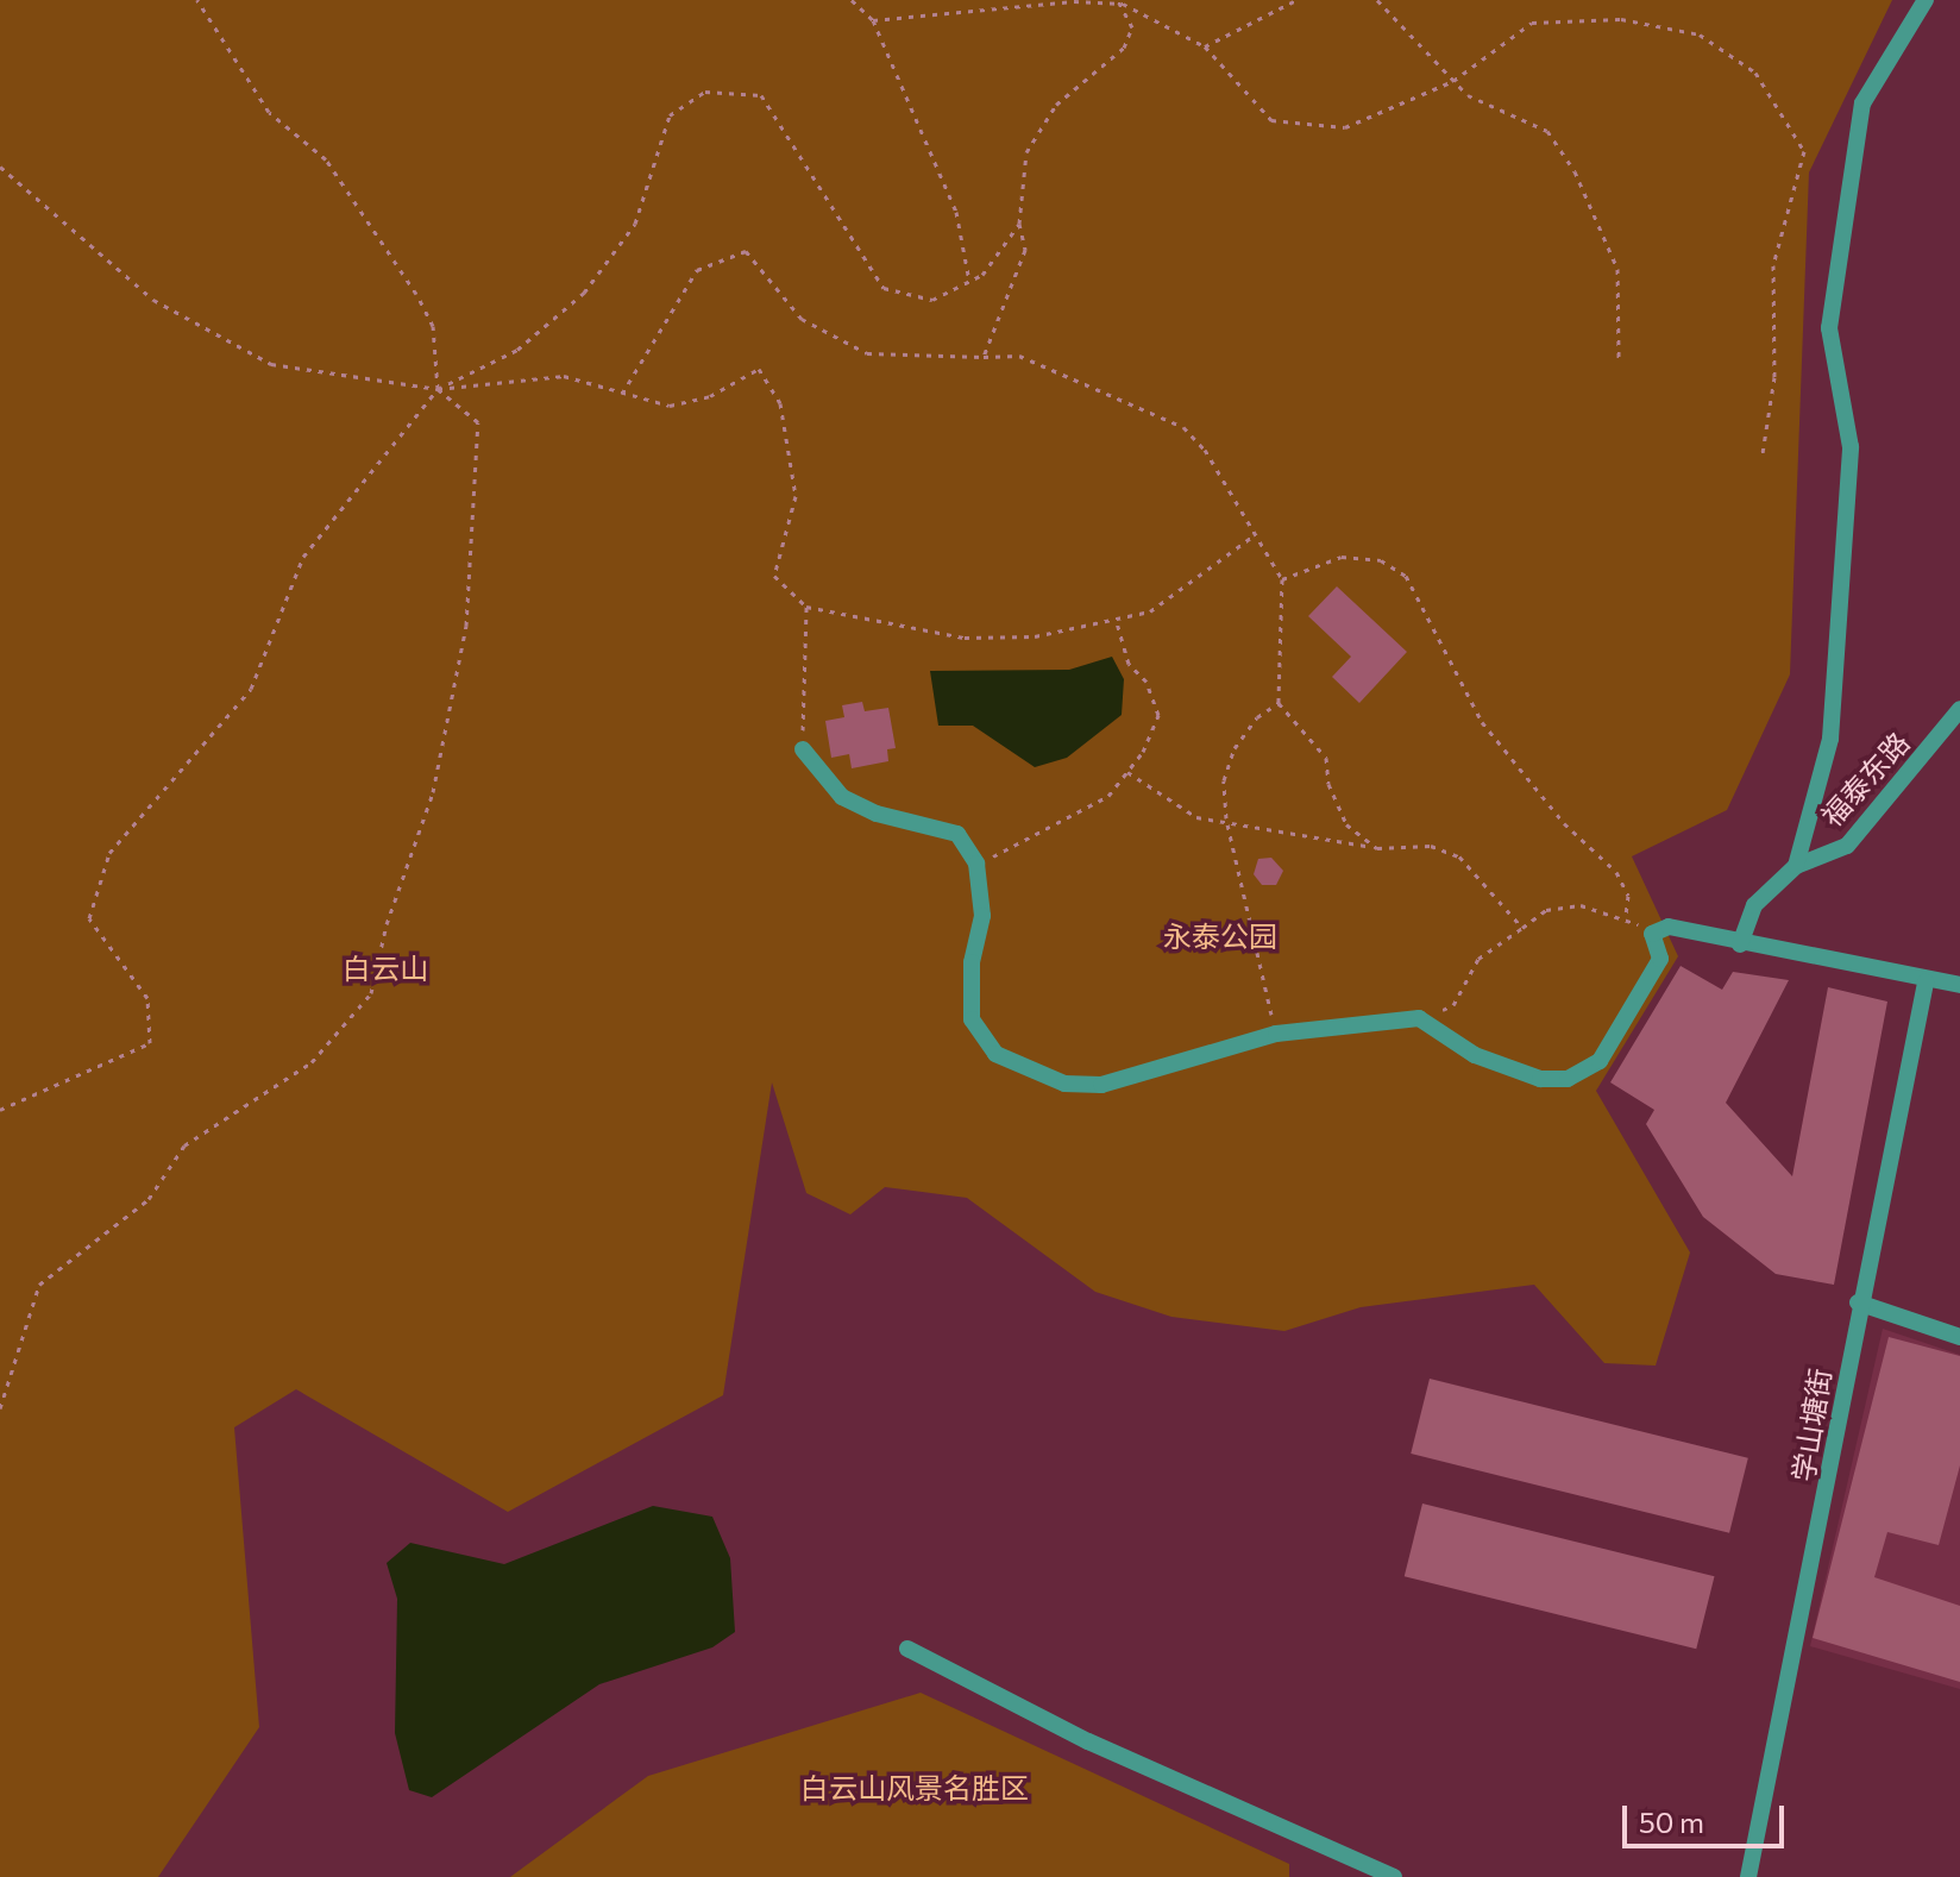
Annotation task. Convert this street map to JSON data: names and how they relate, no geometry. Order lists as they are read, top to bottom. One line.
{"streets":{"street":["福泰东路","学山塘街"]},"parks":["永泰公园","白云山","白云山风景名胜区"],"scale_bar":"50 m"}
